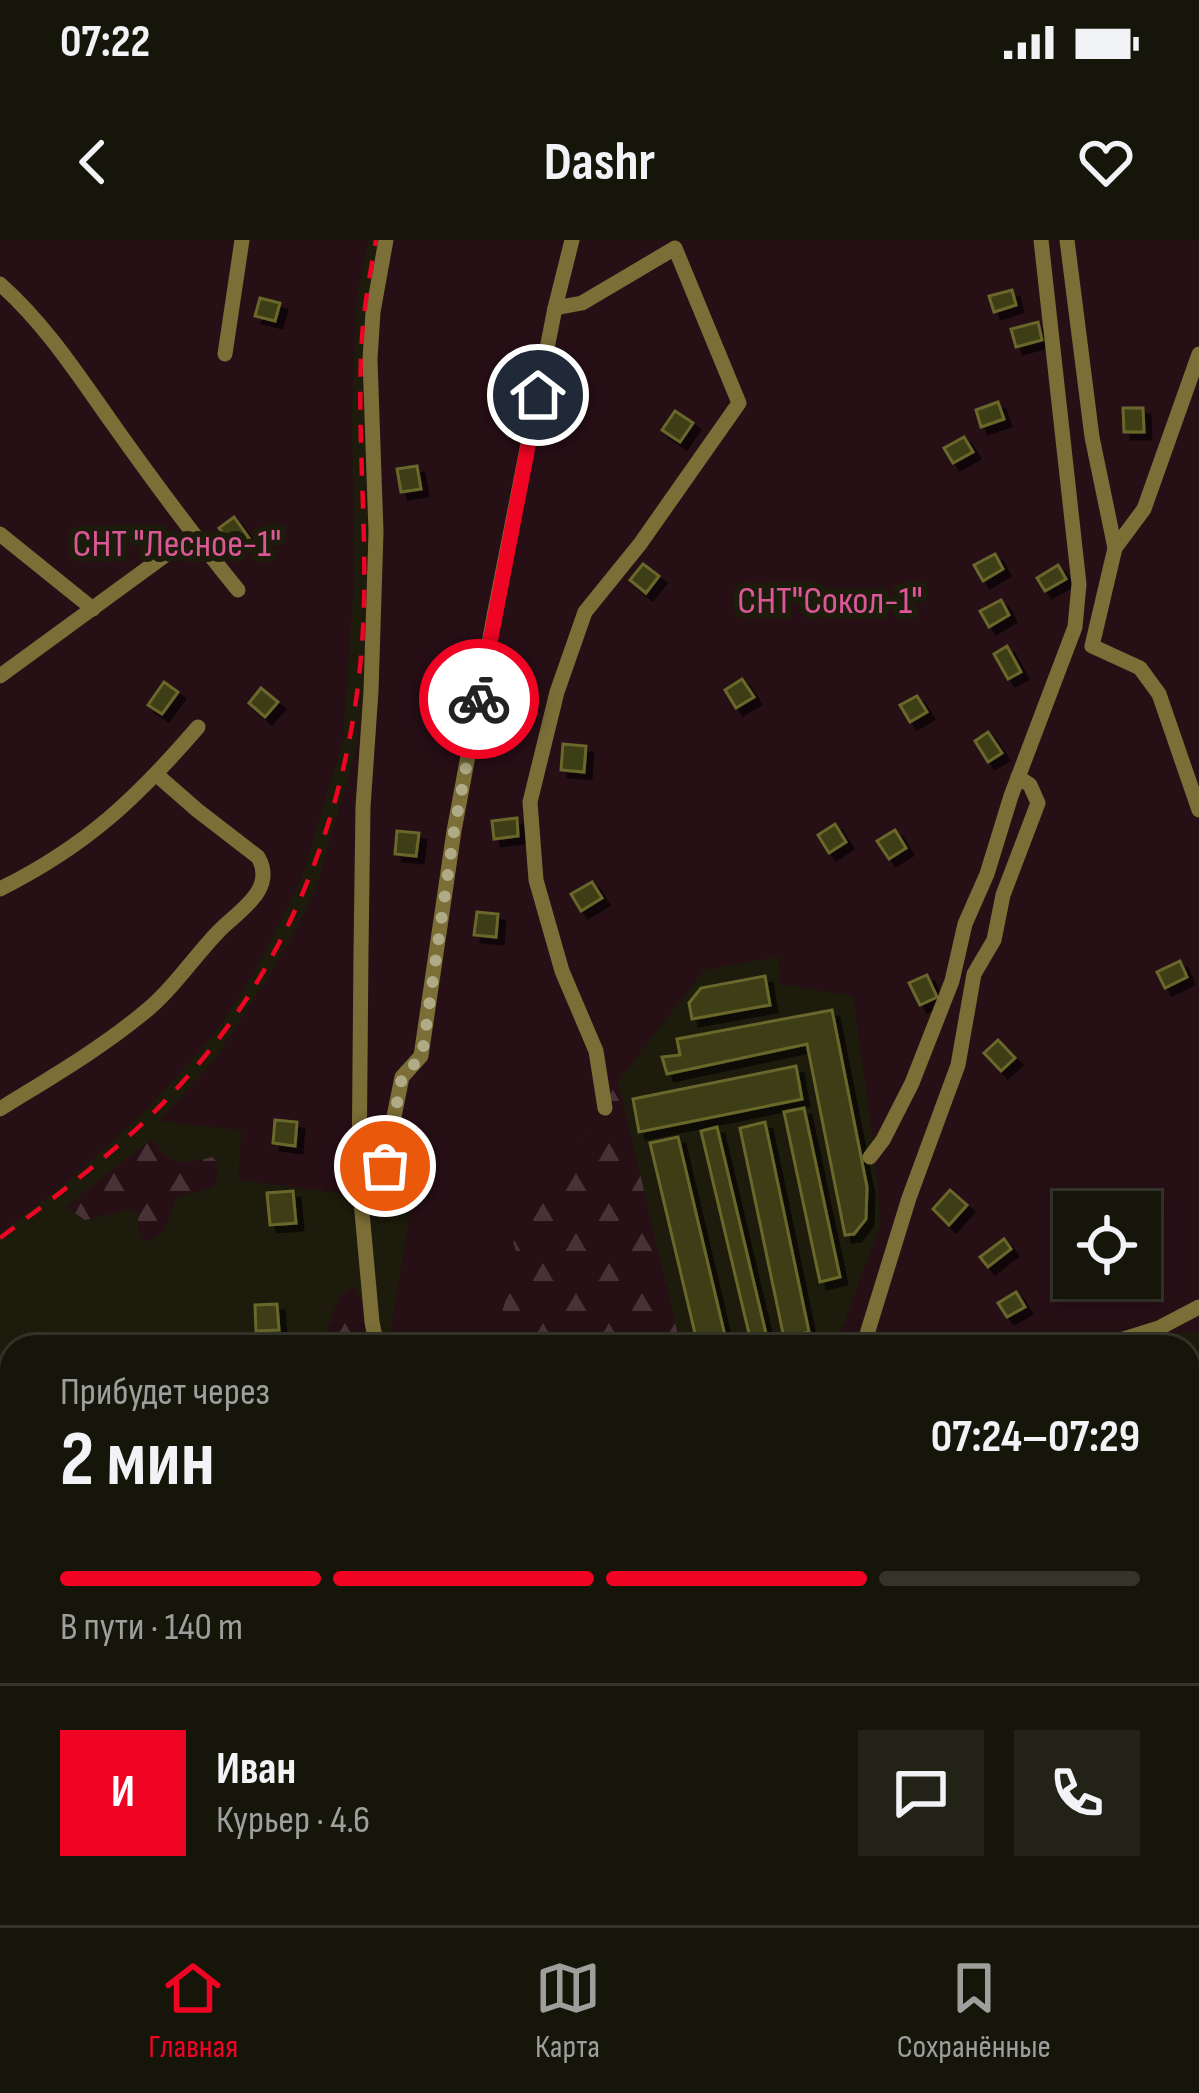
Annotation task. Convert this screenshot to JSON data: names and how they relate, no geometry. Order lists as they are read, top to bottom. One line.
{"parks":["СНТ \"Лесное-1\"","СНТ\"Сокол-1\""],"page":{"status":"07:22","header":"Dashr","heading":["2 мин","Прибудет через","07:24–07:29"],"panel":["Иван","Курьер · 4.6"],"bar":"В пути · 140 m","round":"И","tabs":["Главная","Карта","Сохранённые"]}}
